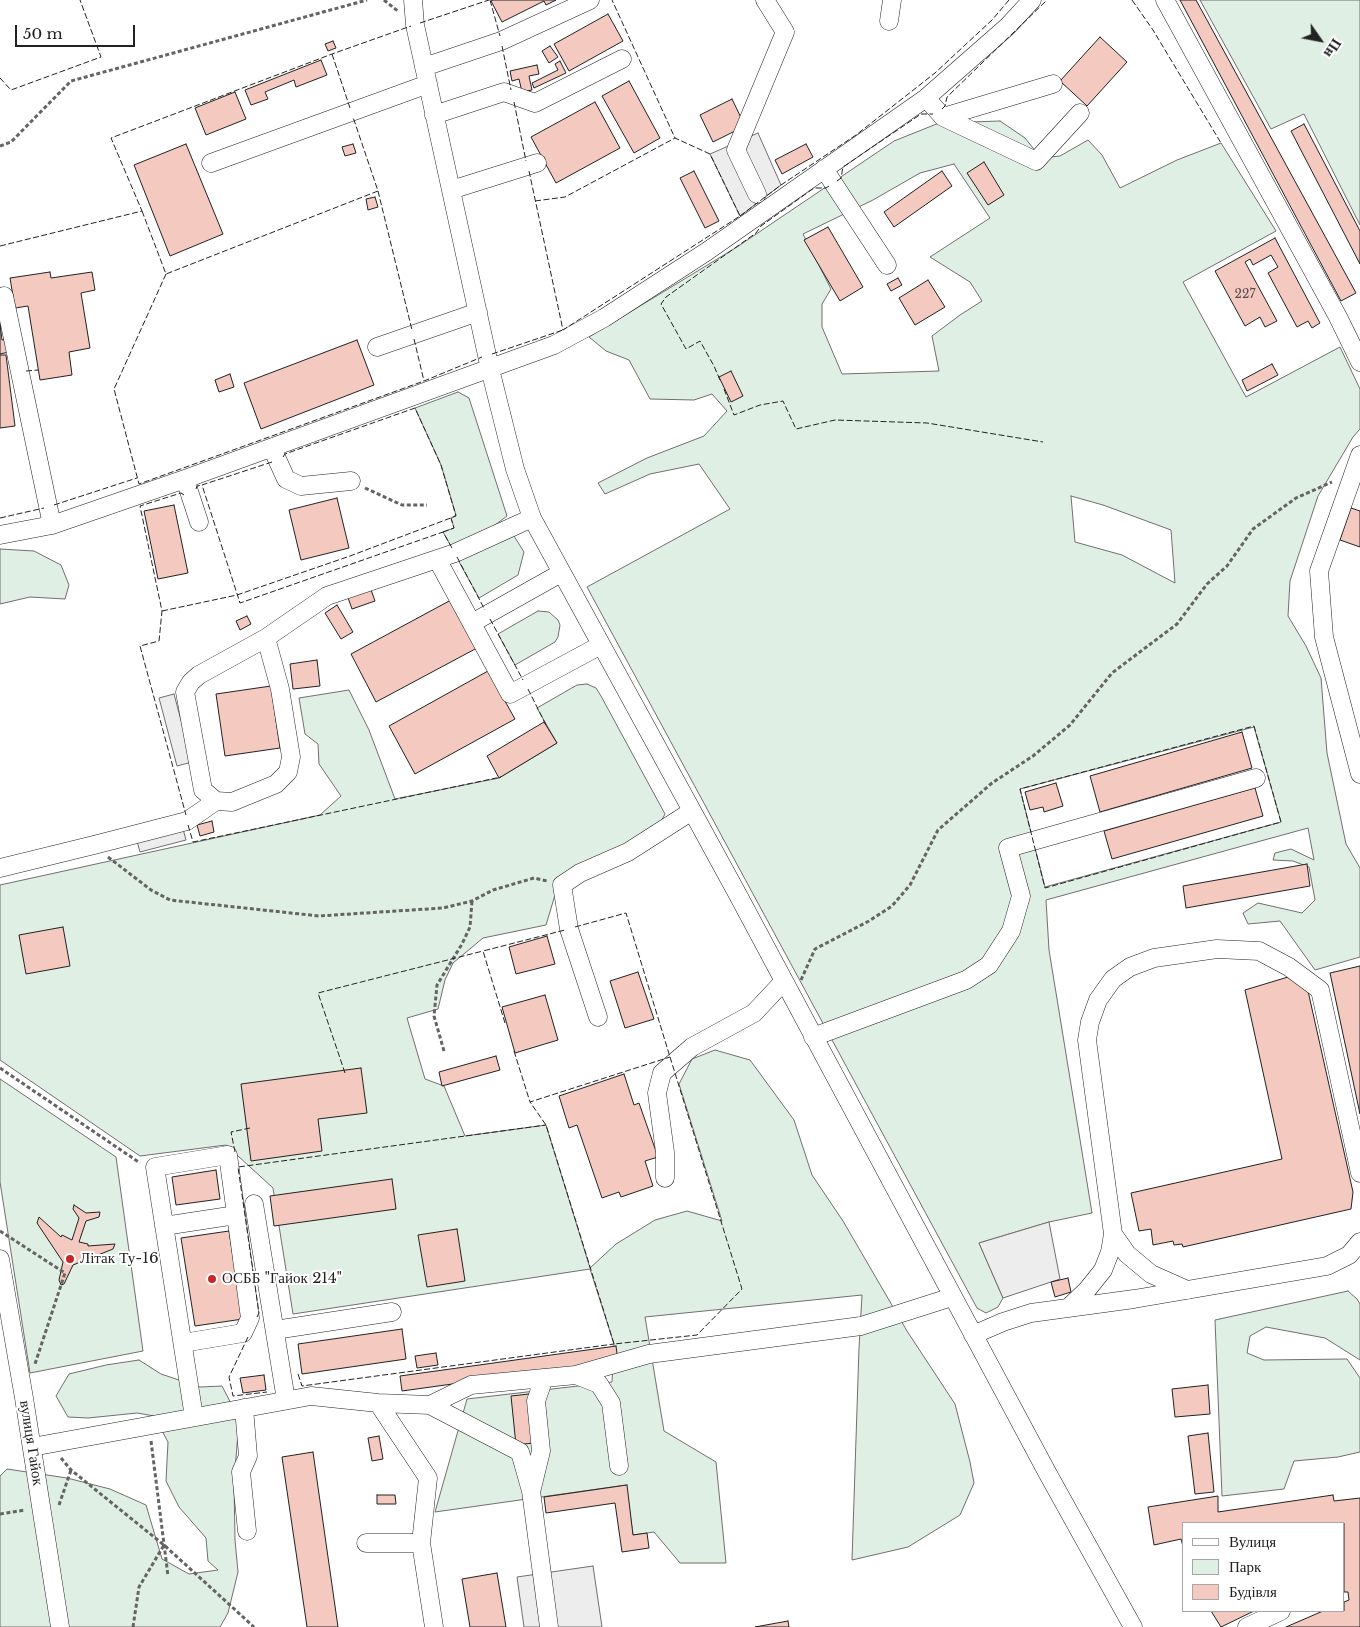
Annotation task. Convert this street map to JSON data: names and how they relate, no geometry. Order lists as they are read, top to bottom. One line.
{"streets":{"street":["вулиця Гайок"]},"places":["Літак Ту-16","ОСББ \"Гайок 214\""],"house_numbers":["227"],"legend":["Вулиця","Парк","Будівля"],"scale_bar":"50 m","north":"bottom right"}
